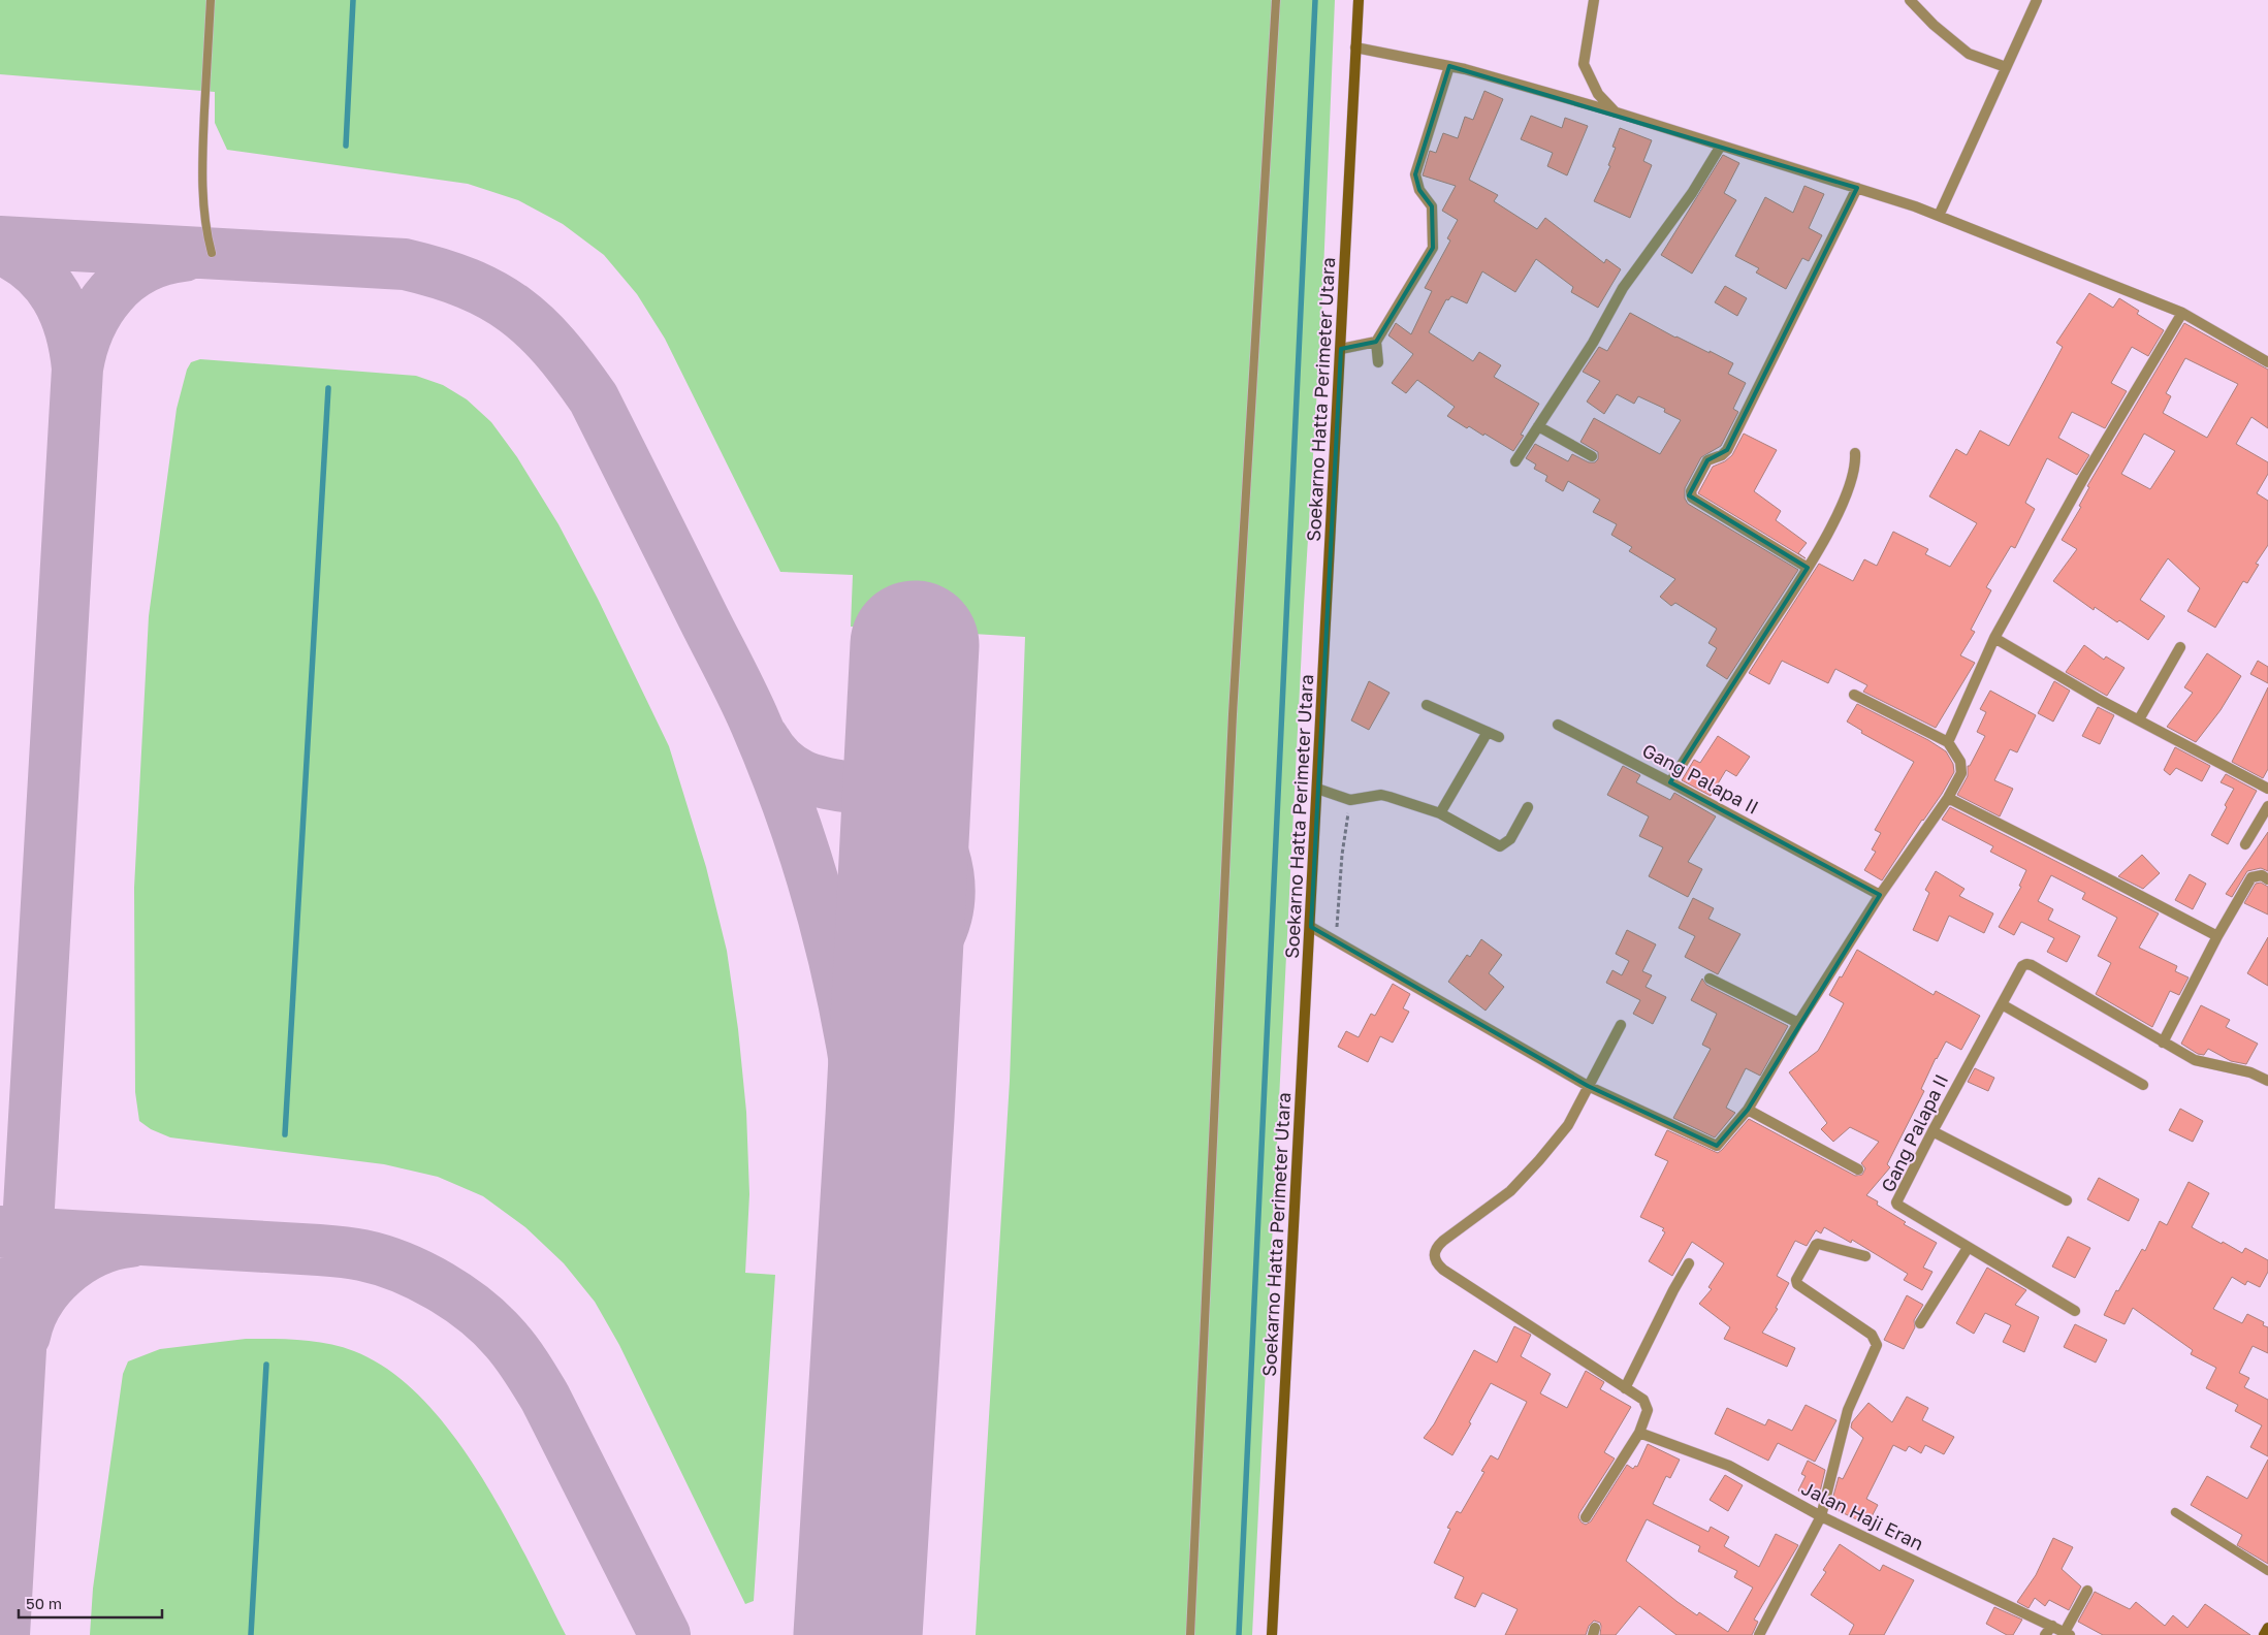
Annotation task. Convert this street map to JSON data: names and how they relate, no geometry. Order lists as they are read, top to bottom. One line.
{"streets":{"main road":["Soekarno Hatta Perimeter Utara"],"street":["Gang Palapa II","Jalan Haji Eran"]},"scale_bar":"50 m"}
